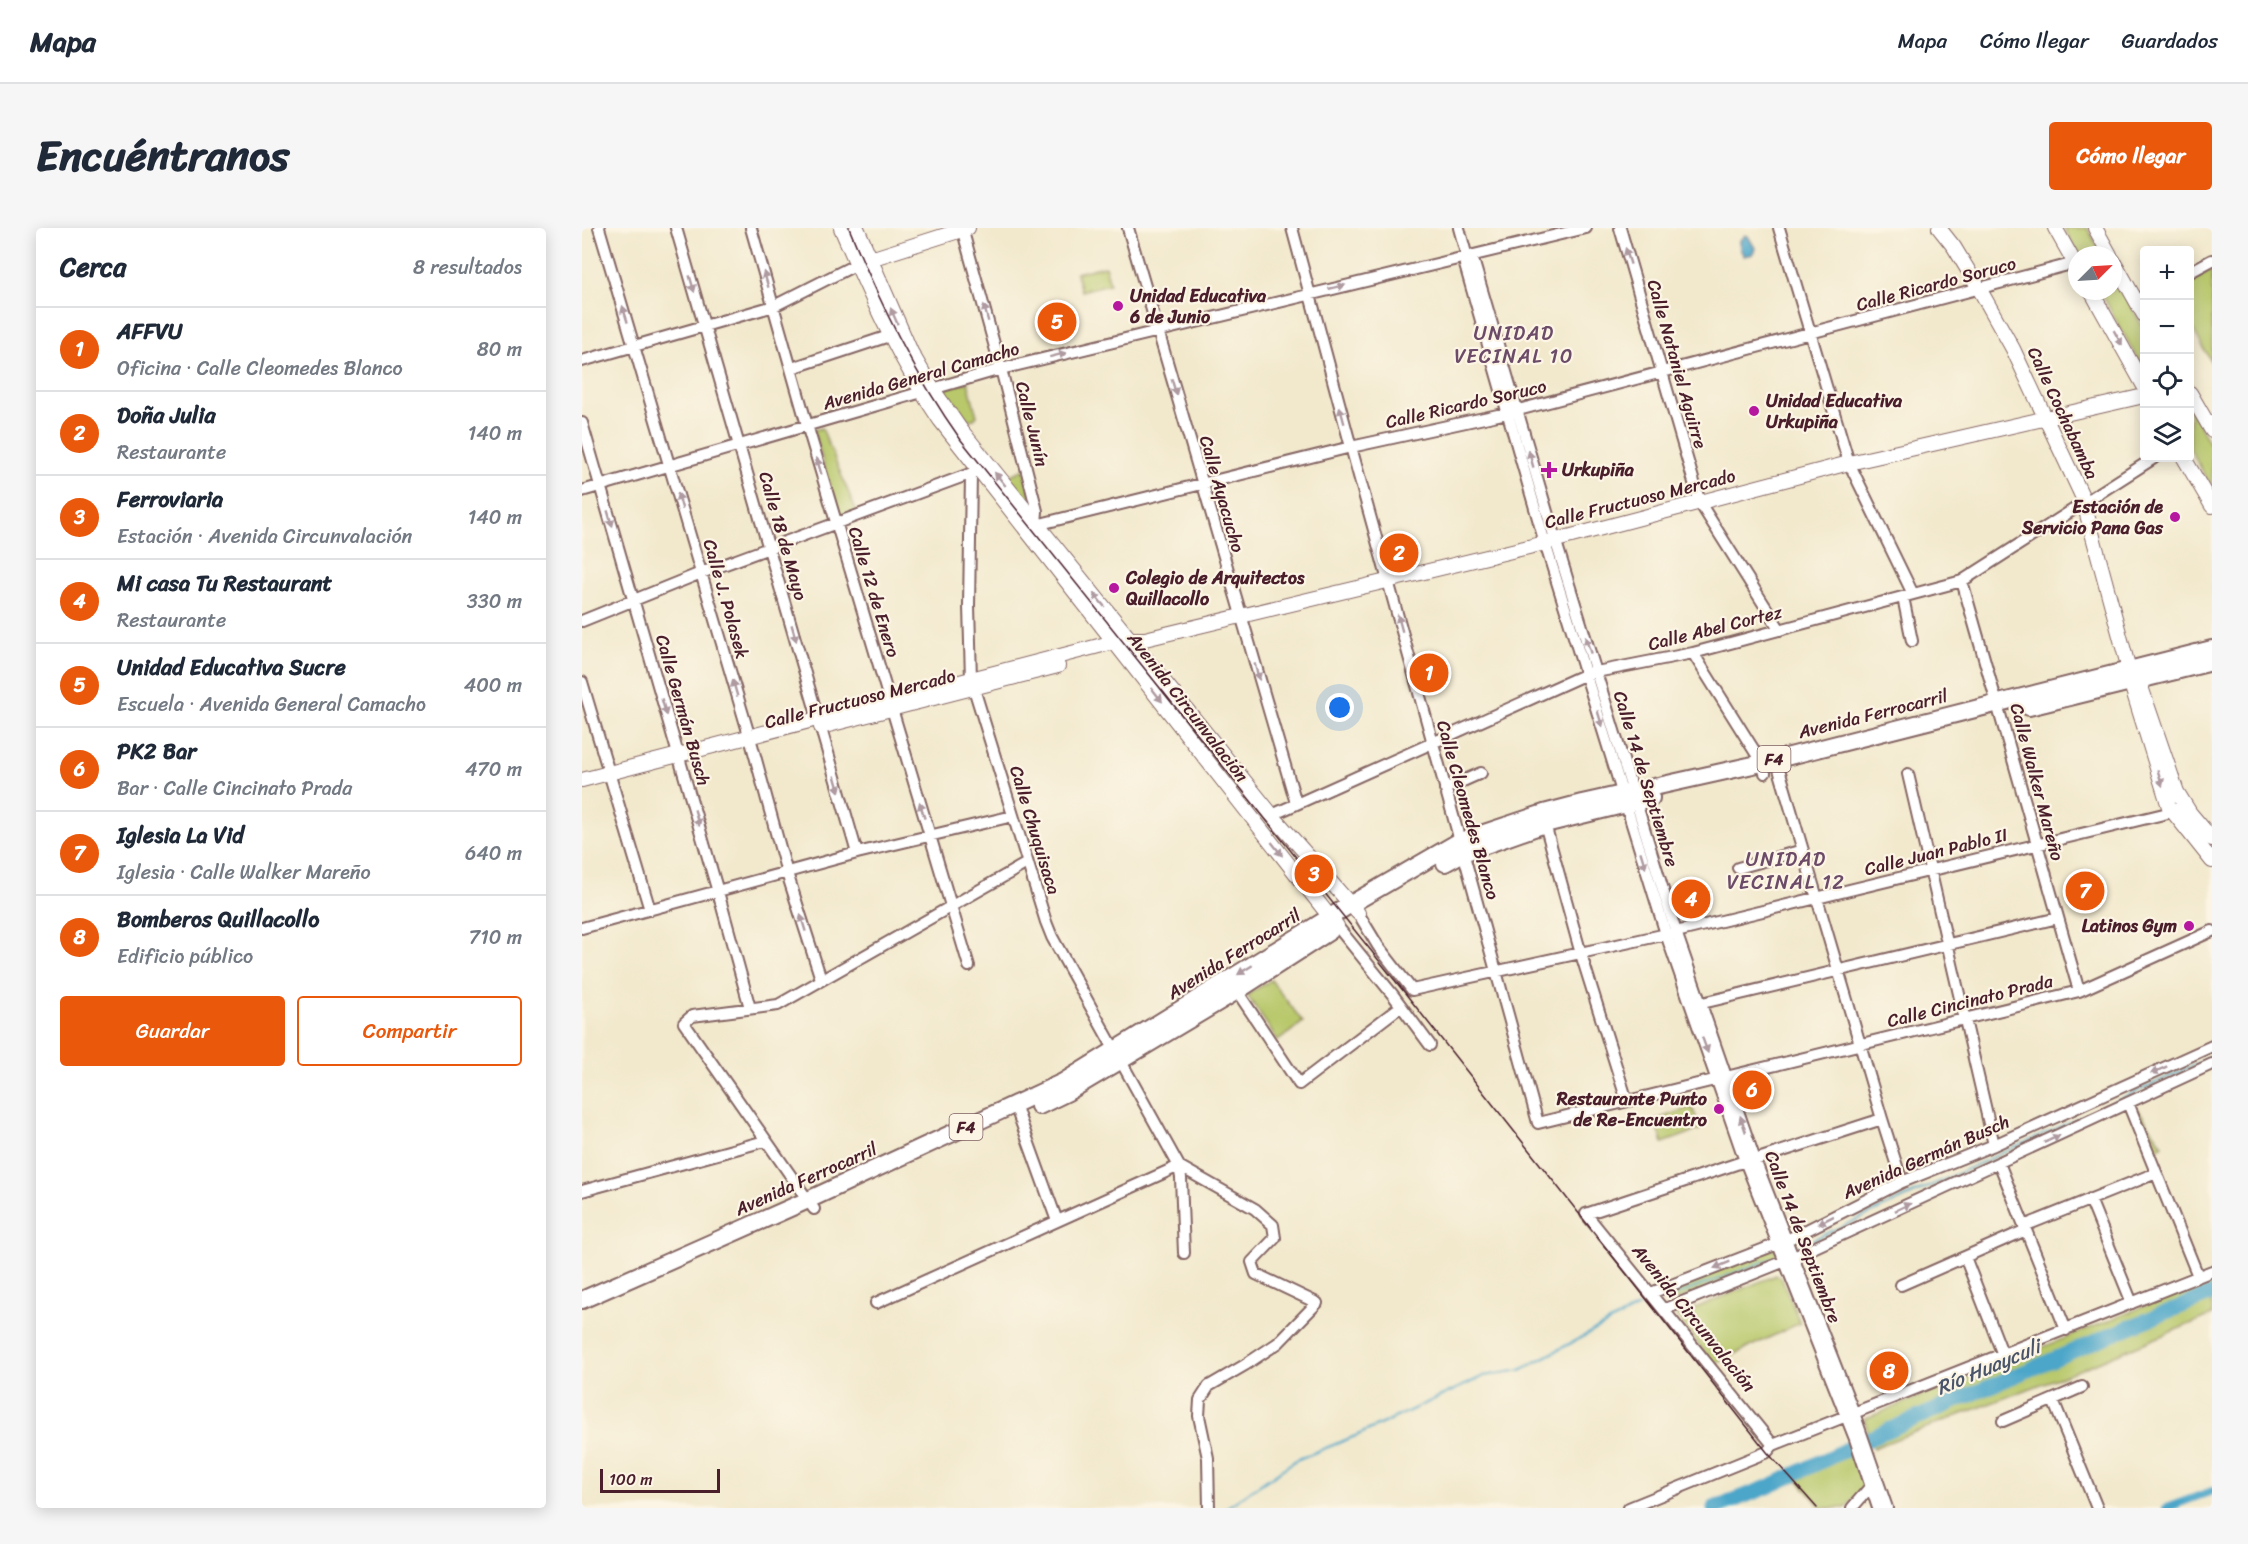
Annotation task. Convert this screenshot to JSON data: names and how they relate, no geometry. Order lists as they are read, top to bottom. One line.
{"streets":{"highway":["Avenida Ferrocarril","F4"],"main road":["Calle Cochabamba","Calle Fructuoso Mercado","Avenida Circunvalación"],"street":["Calle Ricardo Soruco","Calle Nataniel Aguirre","Avenida General Camacho","Calle Junín","Calle Ayacucho","Calle 18 de Mayo","Calle 12 de Enero","Calle J. Polasek","Calle Abel Cortez","Calle Germán Busch","Calle 14 de Septiembre","Calle Walker Mareño","Calle Cleomedes Blanco","Calle Chuquisaca","Calle Juan Pablo II","Calle Cincinato Prada","Avenida Germán Busch"]},"crossings":[["Calle Ricardo Soruco","Calle Nataniel Aguirre"],["Calle Ricardo Soruco","Calle Cochabamba"],["Calle Ricardo Soruco","Calle Junín"],["Calle Ricardo Soruco","Calle Ayacucho"],["Calle Ricardo Soruco","Avenida Circunvalación"],["Calle Ricardo Soruco","Calle 14 de Septiembre"],["Calle Ricardo Soruco","Calle Cleomedes Blanco"],["Calle Nataniel Aguirre","Calle Fructuoso Mercado"],["Calle Nataniel Aguirre","Calle Abel Cortez"],["Avenida General Camacho","Calle Junín"],["Avenida General Camacho","Calle Ayacucho"],["Avenida General Camacho","Calle 18 de Mayo"],["Avenida General Camacho","Calle 12 de Enero"],["Avenida General Camacho","Calle J. Polasek"],["Avenida General Camacho","Avenida Circunvalación"],["Avenida General Camacho","Calle Germán Busch"],["Avenida General Camacho","Calle 14 de Septiembre"],["Avenida General Camacho","Calle Cleomedes Blanco"],["Calle Cochabamba","Calle Fructuoso Mercado"],["Calle Cochabamba","Calle Abel Cortez"],["Calle Cochabamba","Avenida Ferrocarril"],["Calle Cochabamba","Calle Juan Pablo II"],["Calle Junín","Avenida Circunvalación"],["Calle Ayacucho","Calle Fructuoso Mercado"],["Calle Ayacucho","Calle Abel Cortez"],["Calle Fructuoso Mercado","Calle 18 de Mayo"],["Calle Fructuoso Mercado","Calle 12 de Enero"],["Calle Fructuoso Mercado","Calle J. Polasek"],["Calle Fructuoso Mercado","Avenida Circunvalación"],["Calle Fructuoso Mercado","Calle Germán Busch"],["Calle Fructuoso Mercado","Calle 14 de Septiembre"],["Calle Fructuoso Mercado","Calle Cleomedes Blanco"],["Calle Fructuoso Mercado","Calle Chuquisaca"],["Calle Abel Cortez","Avenida Circunvalación"],["Calle Abel Cortez","Calle 14 de Septiembre"],["Calle Abel Cortez","Calle Walker Mareño"],["Calle Abel Cortez","Calle Cleomedes Blanco"],["Avenida Circunvalación","Avenida Ferrocarril"],["Avenida Circunvalación","Calle 14 de Septiembre"],["Avenida Circunvalación","Calle Chuquisaca"],["Avenida Circunvalación","Calle Juan Pablo II"],["Avenida Circunvalación","Avenida Germán Busch"],["Avenida Ferrocarril","Calle 14 de Septiembre"],["Avenida Ferrocarril","Calle Walker Mareño"],["Avenida Ferrocarril","Calle Cleomedes Blanco"],["Avenida Ferrocarril","Calle Chuquisaca"],["Calle 14 de Septiembre","Calle Juan Pablo II"],["Calle 14 de Septiembre","Calle Cincinato Prada"],["Calle 14 de Septiembre","Avenida Germán Busch"],["Calle Walker Mareño","Calle Juan Pablo II"],["Calle Walker Mareño","Calle Cincinato Prada"],["Calle Cleomedes Blanco","Calle Juan Pablo II"],["Calle Cleomedes Blanco","Calle Cincinato Prada"]],"one_way":["Calle Junín","Calle Ayacucho","Calle 18 de Mayo","Calle 12 de Enero","Calle J. Polasek","Calle Cleomedes Blanco"],"districts":["UNIDAD VECINAL 10","UNIDAD VECINAL 12"],"water":["Río Huayculi"],"places":{"other":["Unidad Educativa 6 de Junio","Unidad Educativa Urkupiña","Estación de Servicio Pana Gas","Colegio de Arquitectos Quillacollo","Latinos Gym","Restaurante Punto de Re-Encuentro"],"health":["Urkupiña"]},"scale_bar":"100 m","north":"top right","page":{"header":"Mapa","nav":["Mapa","Cómo llegar","Guardados"],"title":"Encuéntranos","buttons":["Cómo llegar",["Guardar","Compartir"]],"heading":["Cerca","8 resultados"],"map_buttons":["+","−"],"pins":["5","2","1","3","7","4","6","8"],"list":[{"mark":"1","name":"AFFVU","note":"Oficina · Calle Cleomedes Blanco","value":"80 m"},{"mark":"2","name":"Doña Julia","note":"Restaurante","value":"140 m"},{"mark":"3","name":"Ferroviaria","note":"Estación · Avenida Circunvalación","value":"140 m"},{"mark":"4","name":"Mi casa Tu Restaurant","note":"Restaurante","value":"330 m"},{"mark":"5","name":"Unidad Educativa Sucre","note":"Escuela · Avenida General Camacho","value":"400 m"},{"mark":"6","name":"PK2 Bar","note":"Bar · Calle Cincinato Prada","value":"470 m"},{"mark":"7","name":"Iglesia La Vid","note":"Iglesia · Calle Walker Mareño","value":"640 m"},{"mark":"8","name":"Bomberos Quillacollo","note":"Edificio público","value":"710 m"}],"scale":"100 m"}}
